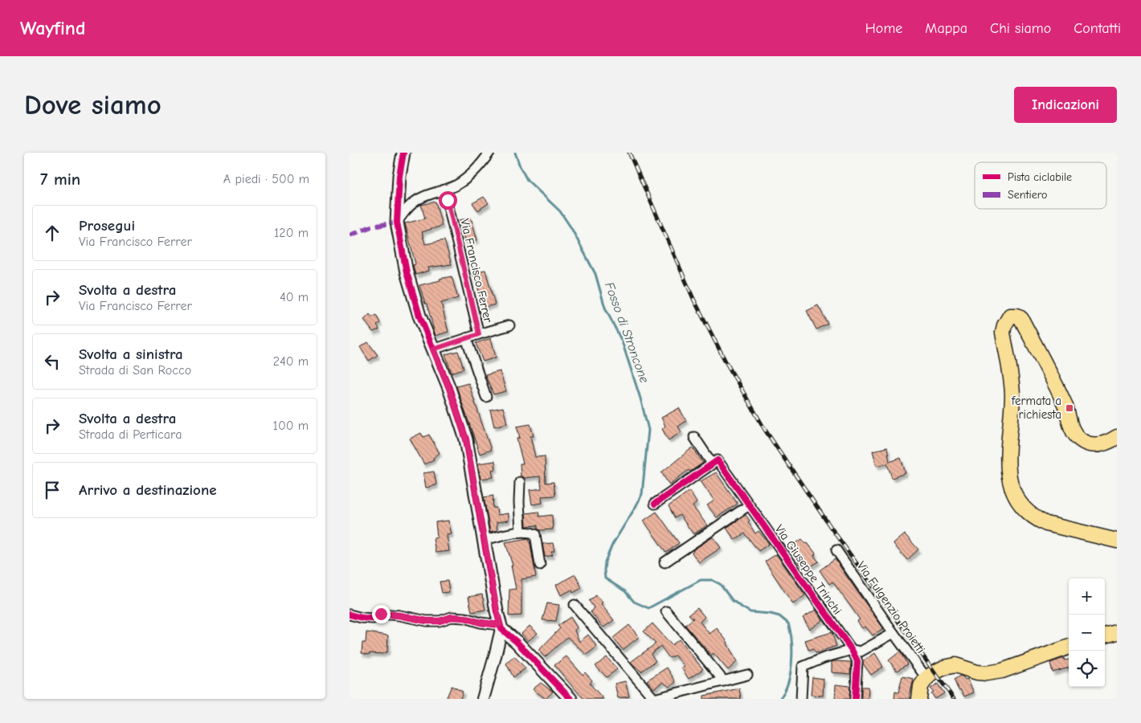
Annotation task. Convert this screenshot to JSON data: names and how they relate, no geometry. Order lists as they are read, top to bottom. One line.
{"streets":{"street":["Via Francisco Ferrer","Via Giuseppe Trinchi","Via Fulgenzio Proietti"]},"water":["Fosso di Stroncone"],"places":{"transit":["fermata a richiesta"]},"legend":["Pista ciclabile","Sentiero"],"page":{"header":"Wayfind","nav":["Home","Mappa","Chi siamo","Contatti"],"buttons":"Indicazioni","title":"Dove siamo","heading":["7 min","A piedi · 500 m"],"list":[["Prosegui","Via Francisco Ferrer","120 m"],["Svolta a destra","Via Francisco Ferrer","40 m"],["Svolta a sinistra","Strada di San Rocco","240 m"],["Svolta a destra","Strada di Perticara","100 m"],"Arrivo a destinazione"],"map_buttons":["+","−"]}}
